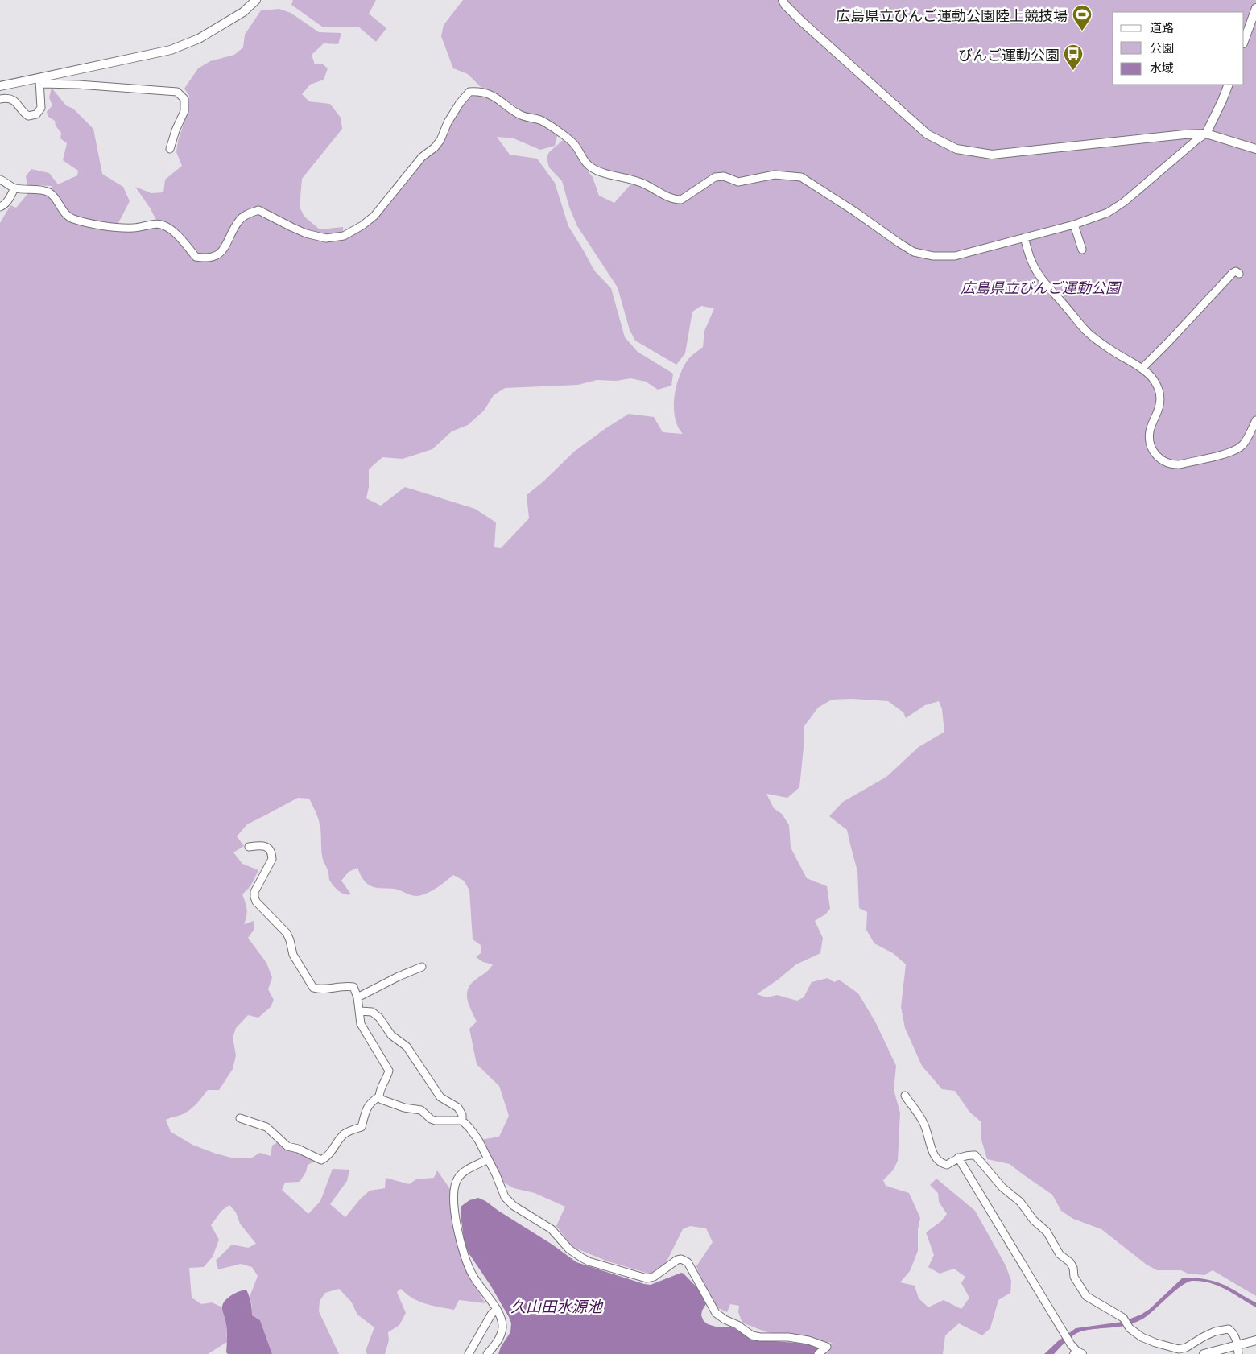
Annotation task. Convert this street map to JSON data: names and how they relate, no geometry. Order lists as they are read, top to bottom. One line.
{"water":["久山田水源池"],"parks":["広島県立びんご運動公園"],"places":{"sports":["広島県立びんご運動公園陸上競技場"],"bus stop":["びんご運動公園"]},"legend":["道路","公園","水域"]}
